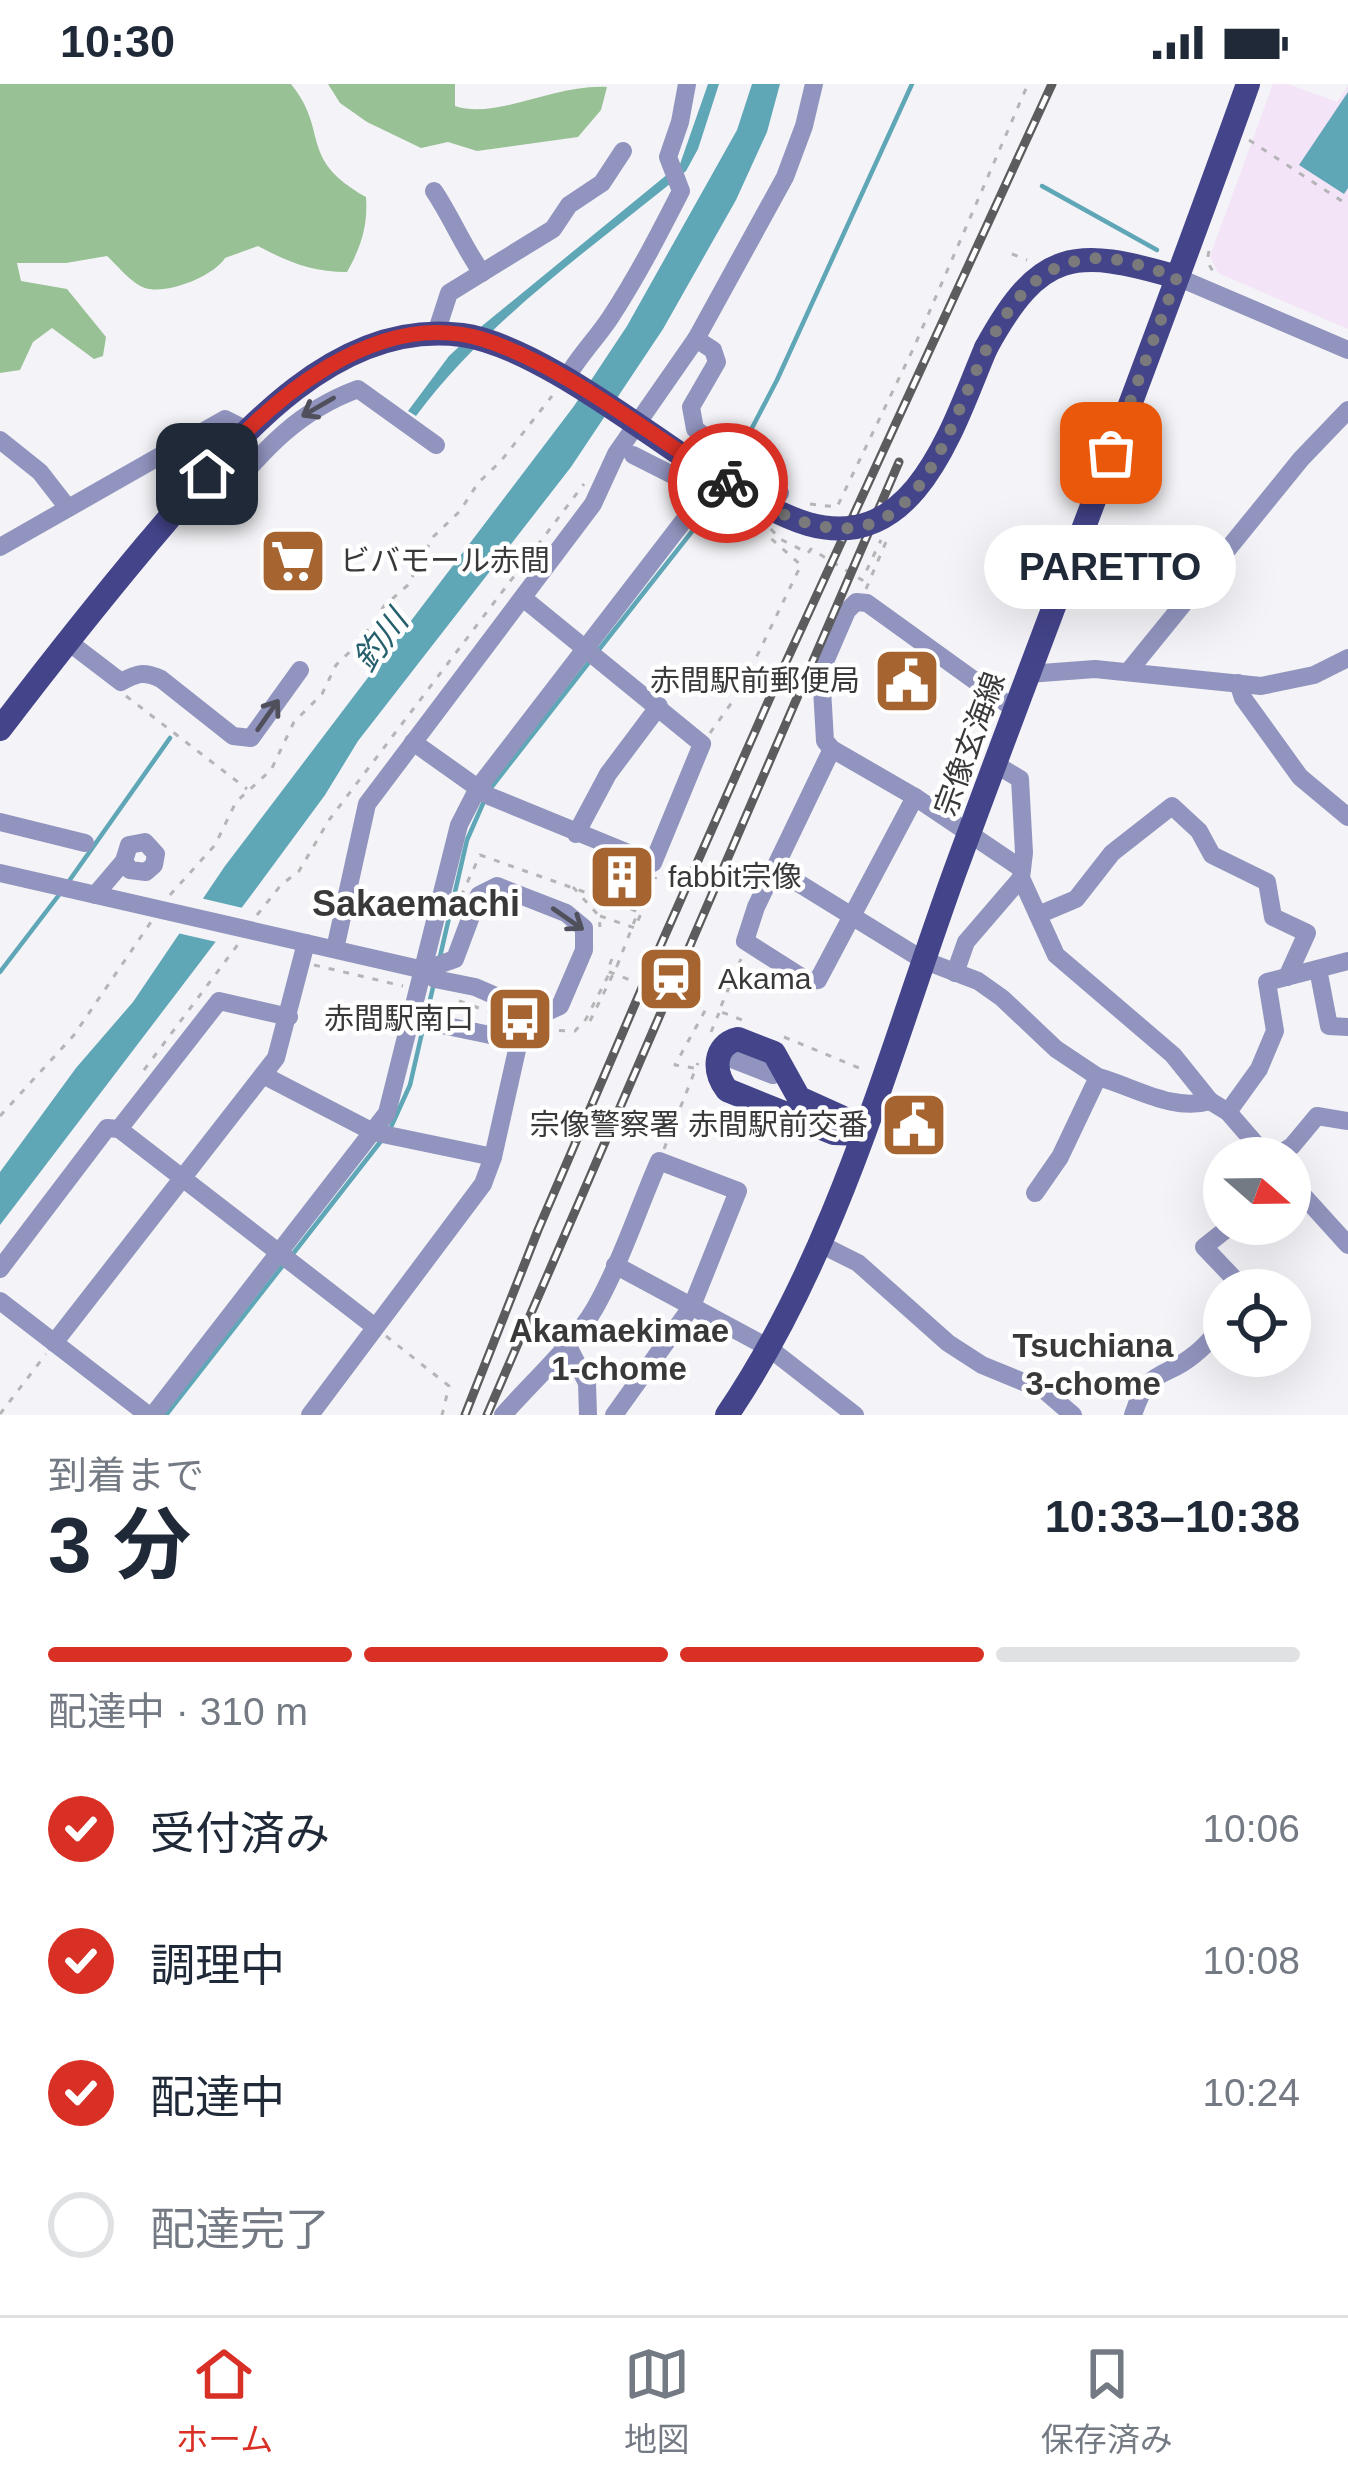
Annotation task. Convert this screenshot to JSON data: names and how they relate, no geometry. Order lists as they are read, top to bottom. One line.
{"streets":{"main road":["宗像玄海線"]},"districts":["Sakaemachi","Akamaekimae 1-chome","Tsuchiana 3-chome"],"water":["釣川"],"places":{"other":["PARETTO"],"supermarket":["ビバモール赤間"],"public building":["赤間駅前郵便局","宗像警察署 赤間駅前交番"],"building":["fabbit宗像"],"station":["Akama"],"bus stop":["赤間駅南口"]},"north":"right","page":{"status":"10:30","bubble":"PARETTO","heading":["3 分","到着まで","10:33–10:38"],"bar":"配達中 · 310 m","list":[["受付済み","10:06"],["調理中","10:08"],["配達中","10:24"],"配達完了"],"tabs":["ホーム","地図","保存済み"]}}
